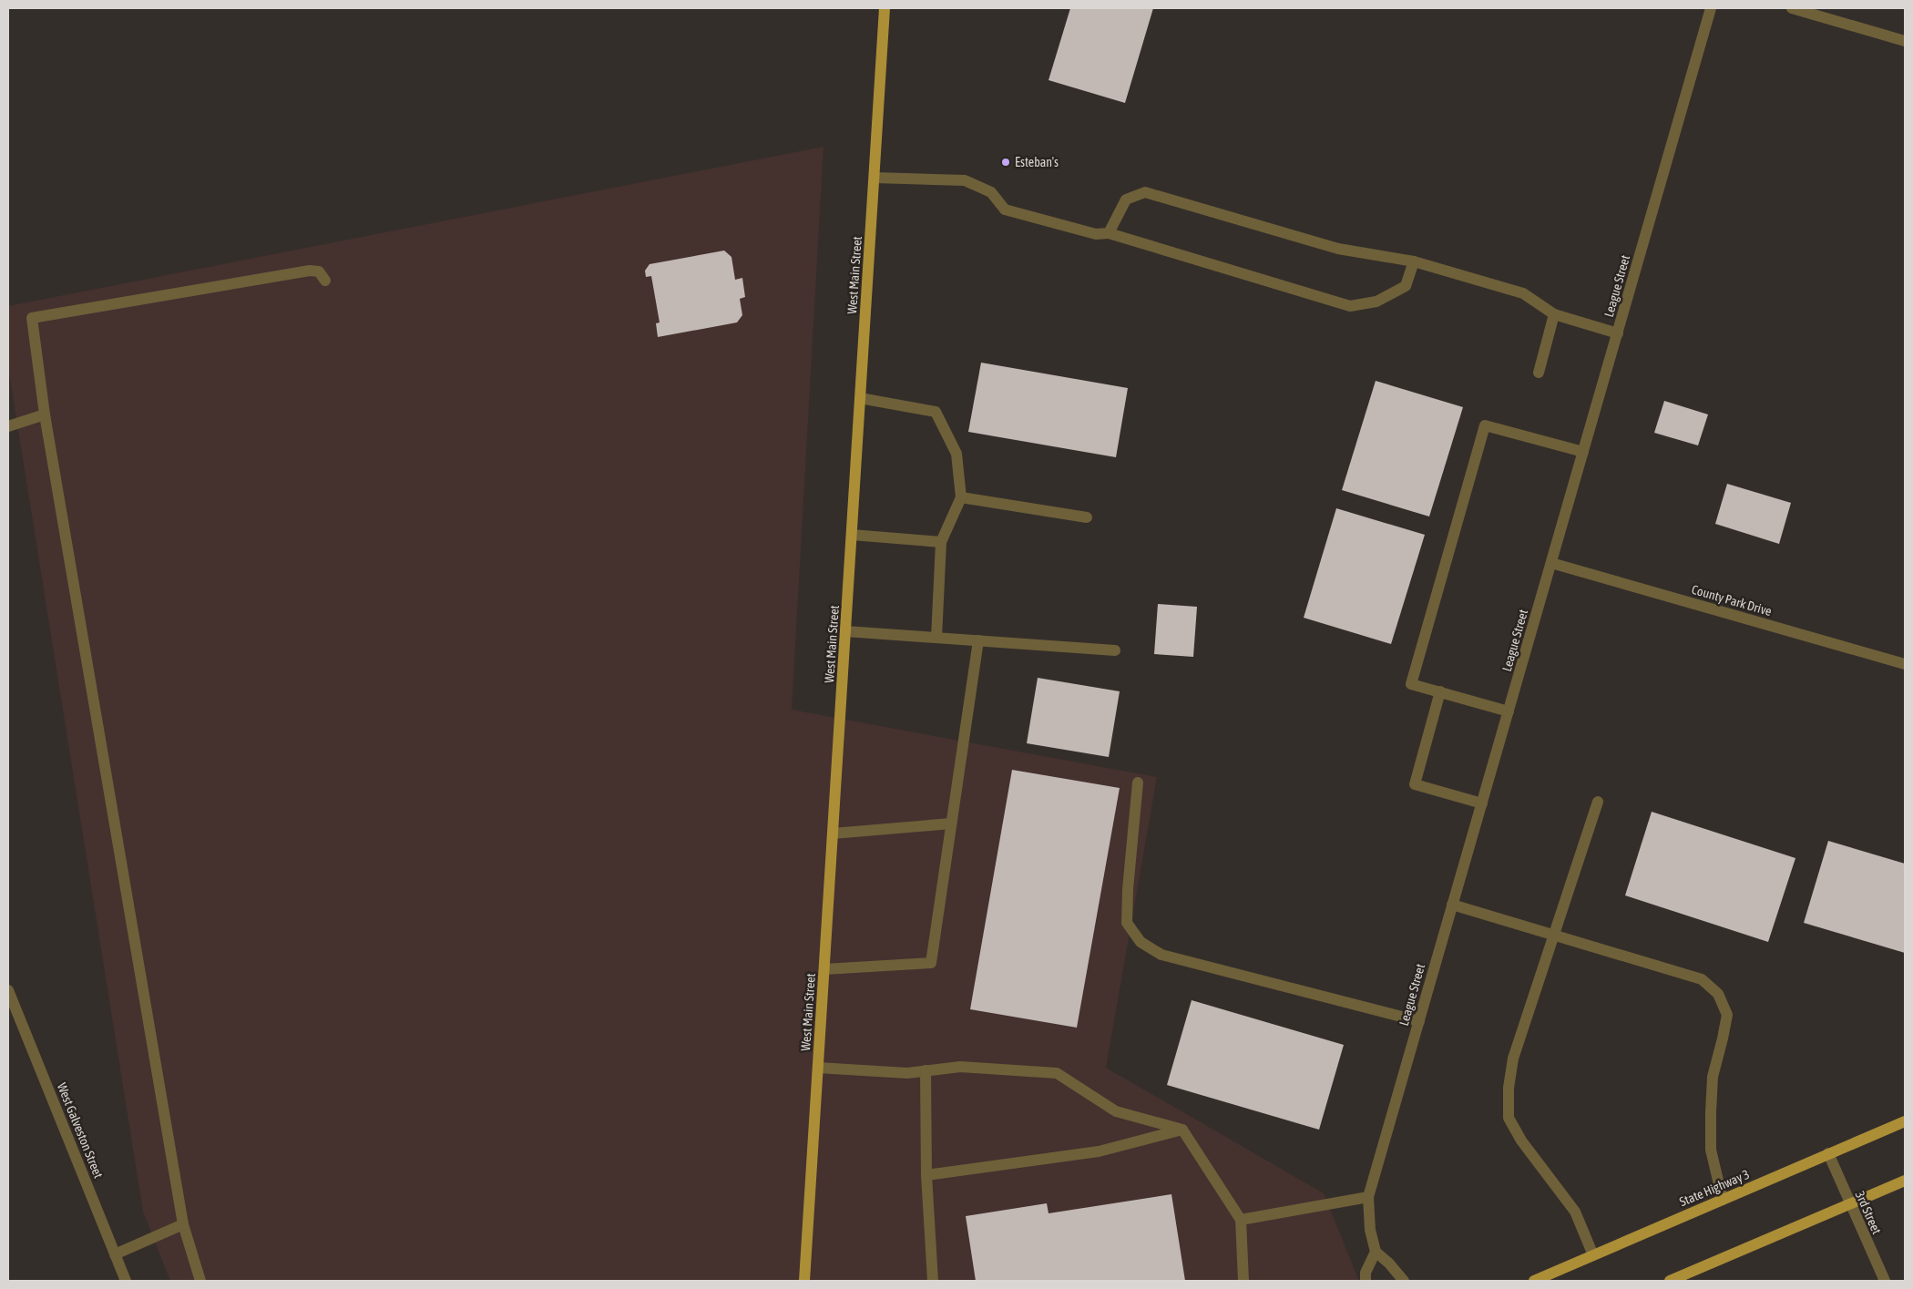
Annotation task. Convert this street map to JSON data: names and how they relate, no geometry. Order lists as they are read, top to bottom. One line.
{"streets":{"main road":["West Main Street","State Highway 3"],"street":["League Street","County Park Drive","West Galveston Street","3rd Street"]},"crossings":[["League Street","County Park Drive"],["State Highway 3","3rd Street"]],"places":["Esteban's"]}
